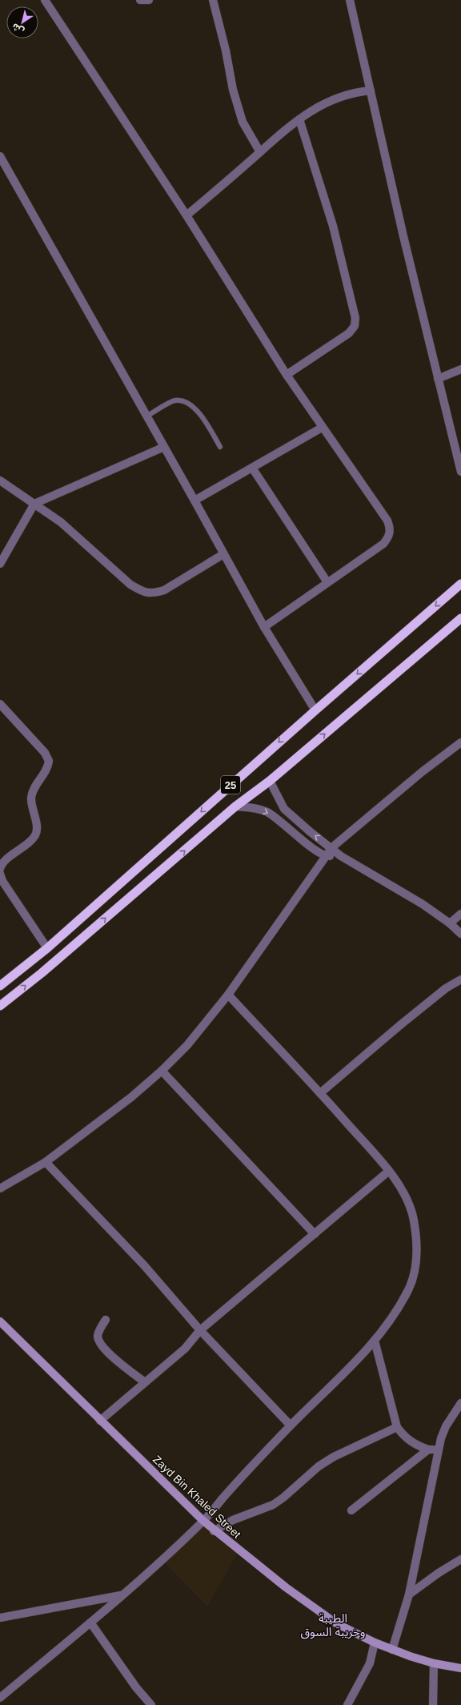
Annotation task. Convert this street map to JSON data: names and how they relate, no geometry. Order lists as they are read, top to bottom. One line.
{"streets":{"highway":["25"],"main road":["Zayd Bin Khaled Street"]},"districts":["الطيبة وخريبة السوق"],"north":"bottom left"}
